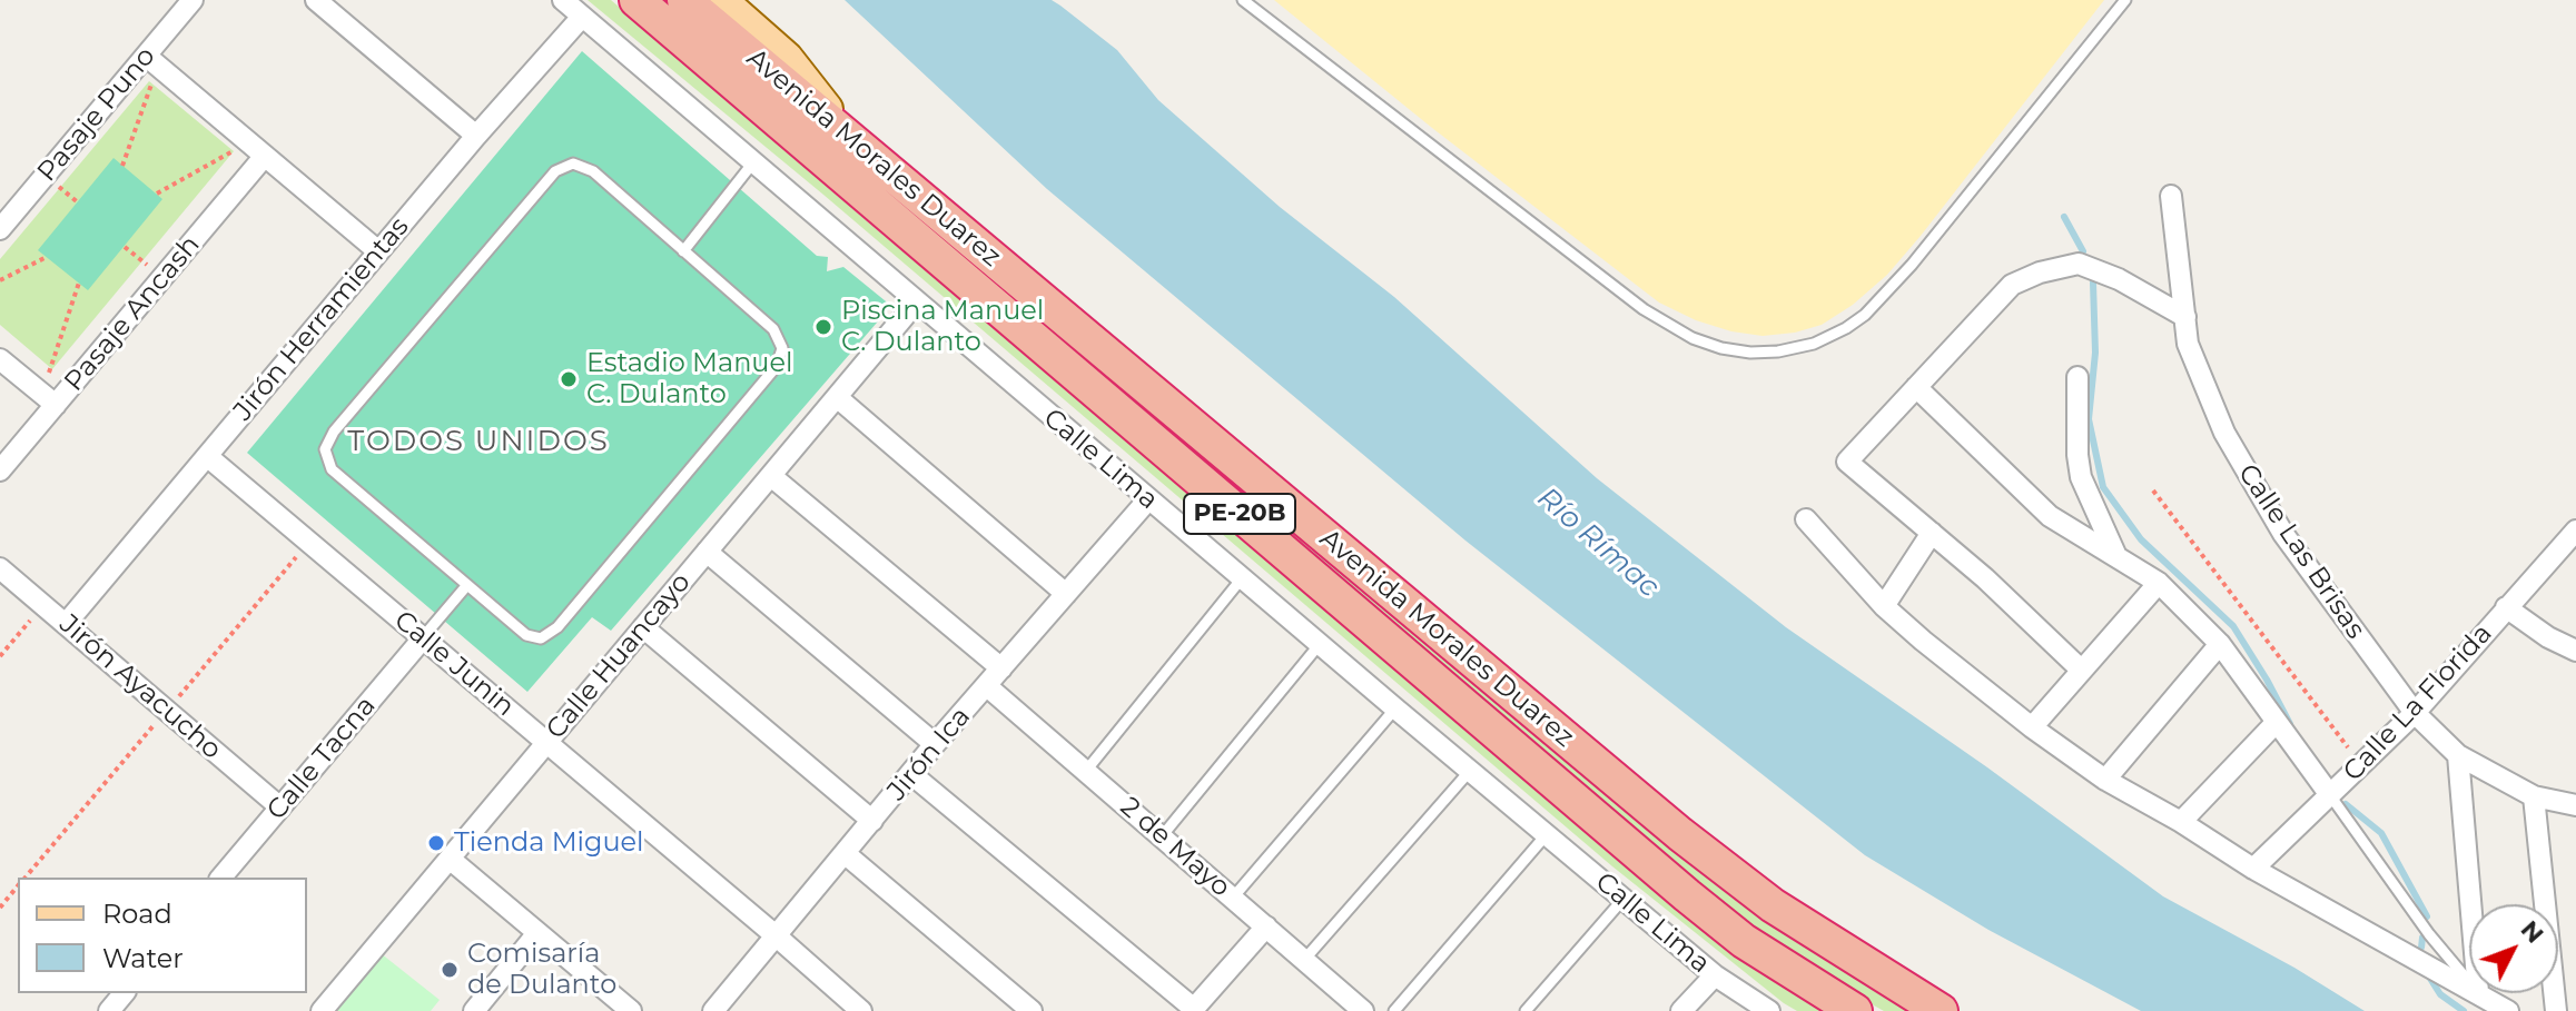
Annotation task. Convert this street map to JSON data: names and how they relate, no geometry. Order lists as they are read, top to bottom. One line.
{"streets":{"highway":["Avenida Morales Duarez","PE-20B"],"street":["Pasaje Puno","Pasaje Ancash","Jirón Herramientas","Calle Lima","Calle Las Brisas","Calle Huancayo","Calle Junin","Jirón Ayacucho","Calle La Florida","Jirón Ica","Calle Tacna","2 de Mayo"]},"crossings":[["Jirón Herramientas","Calle Lima"],["Jirón Herramientas","Calle Junin"],["Jirón Herramientas","Jirón Ayacucho"],["Calle Lima","Calle Huancayo"],["Calle Lima","Jirón Ica"],["Calle Las Brisas","Calle La Florida"],["Calle Huancayo","Calle Junin"],["Calle Junin","Jirón Ica"],["Calle Junin","Calle Tacna"],["Jirón Ayacucho","Calle Tacna"],["Jirón Ica","2 de Mayo"]],"districts":["TODOS UNIDOS"],"water":["Río Rímac"],"places":["Piscina Manuel C. Dulanto","Estadio Manuel C. Dulanto","Tienda Miguel","Comisaría de Dulanto"],"legend":["Road","Water"],"north":"top right"}
